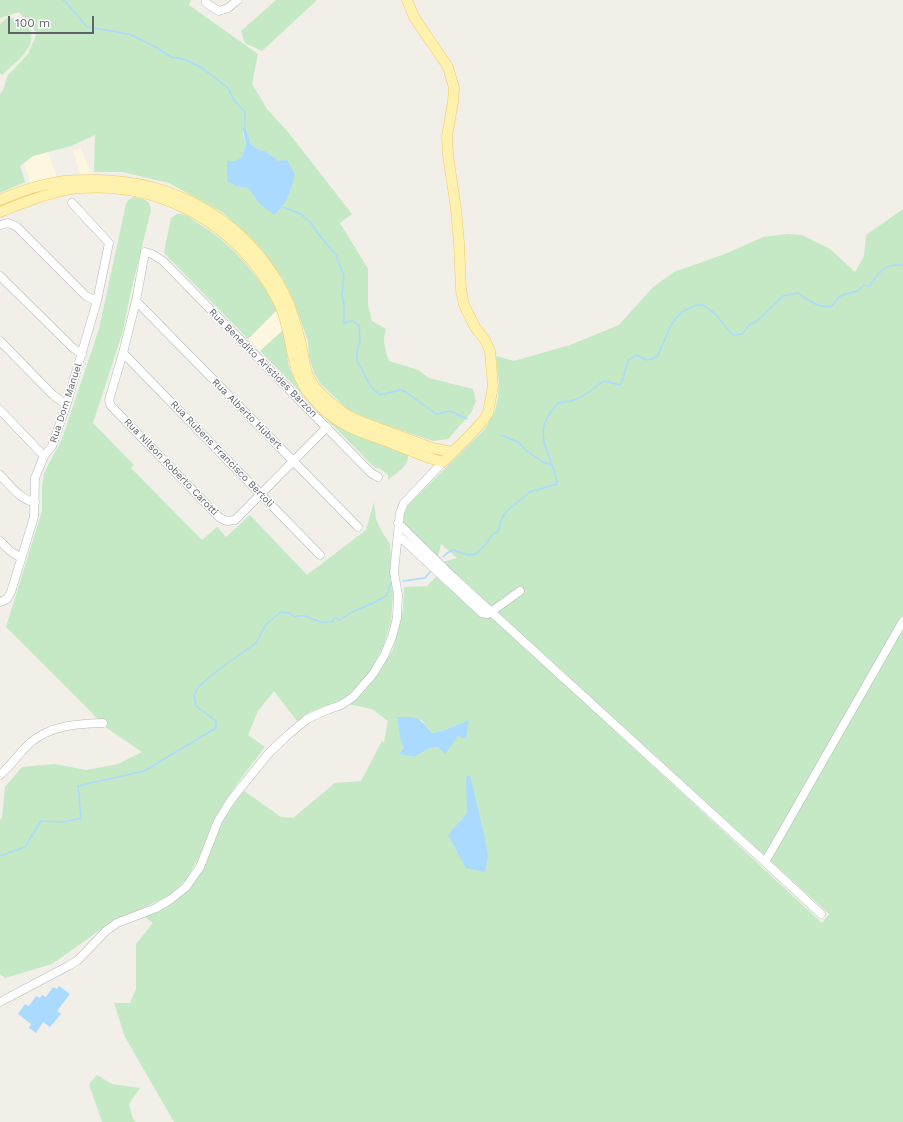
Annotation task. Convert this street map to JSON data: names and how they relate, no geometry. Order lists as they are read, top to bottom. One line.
{"streets":{"street":["Rua Benedito Aristides Barzon","Rua Dom Manuel","Rua Alberto Hubert","Rua Rubens Francisco Bertoli","Rua Nilson Roberto Carotti"]},"crossings":[["Rua Benedito Aristides Barzon","Rua Alberto Hubert"],["Rua Rubens Francisco Bertoli","Rua Nilson Roberto Carotti"]],"scale_bar":"100 m"}
